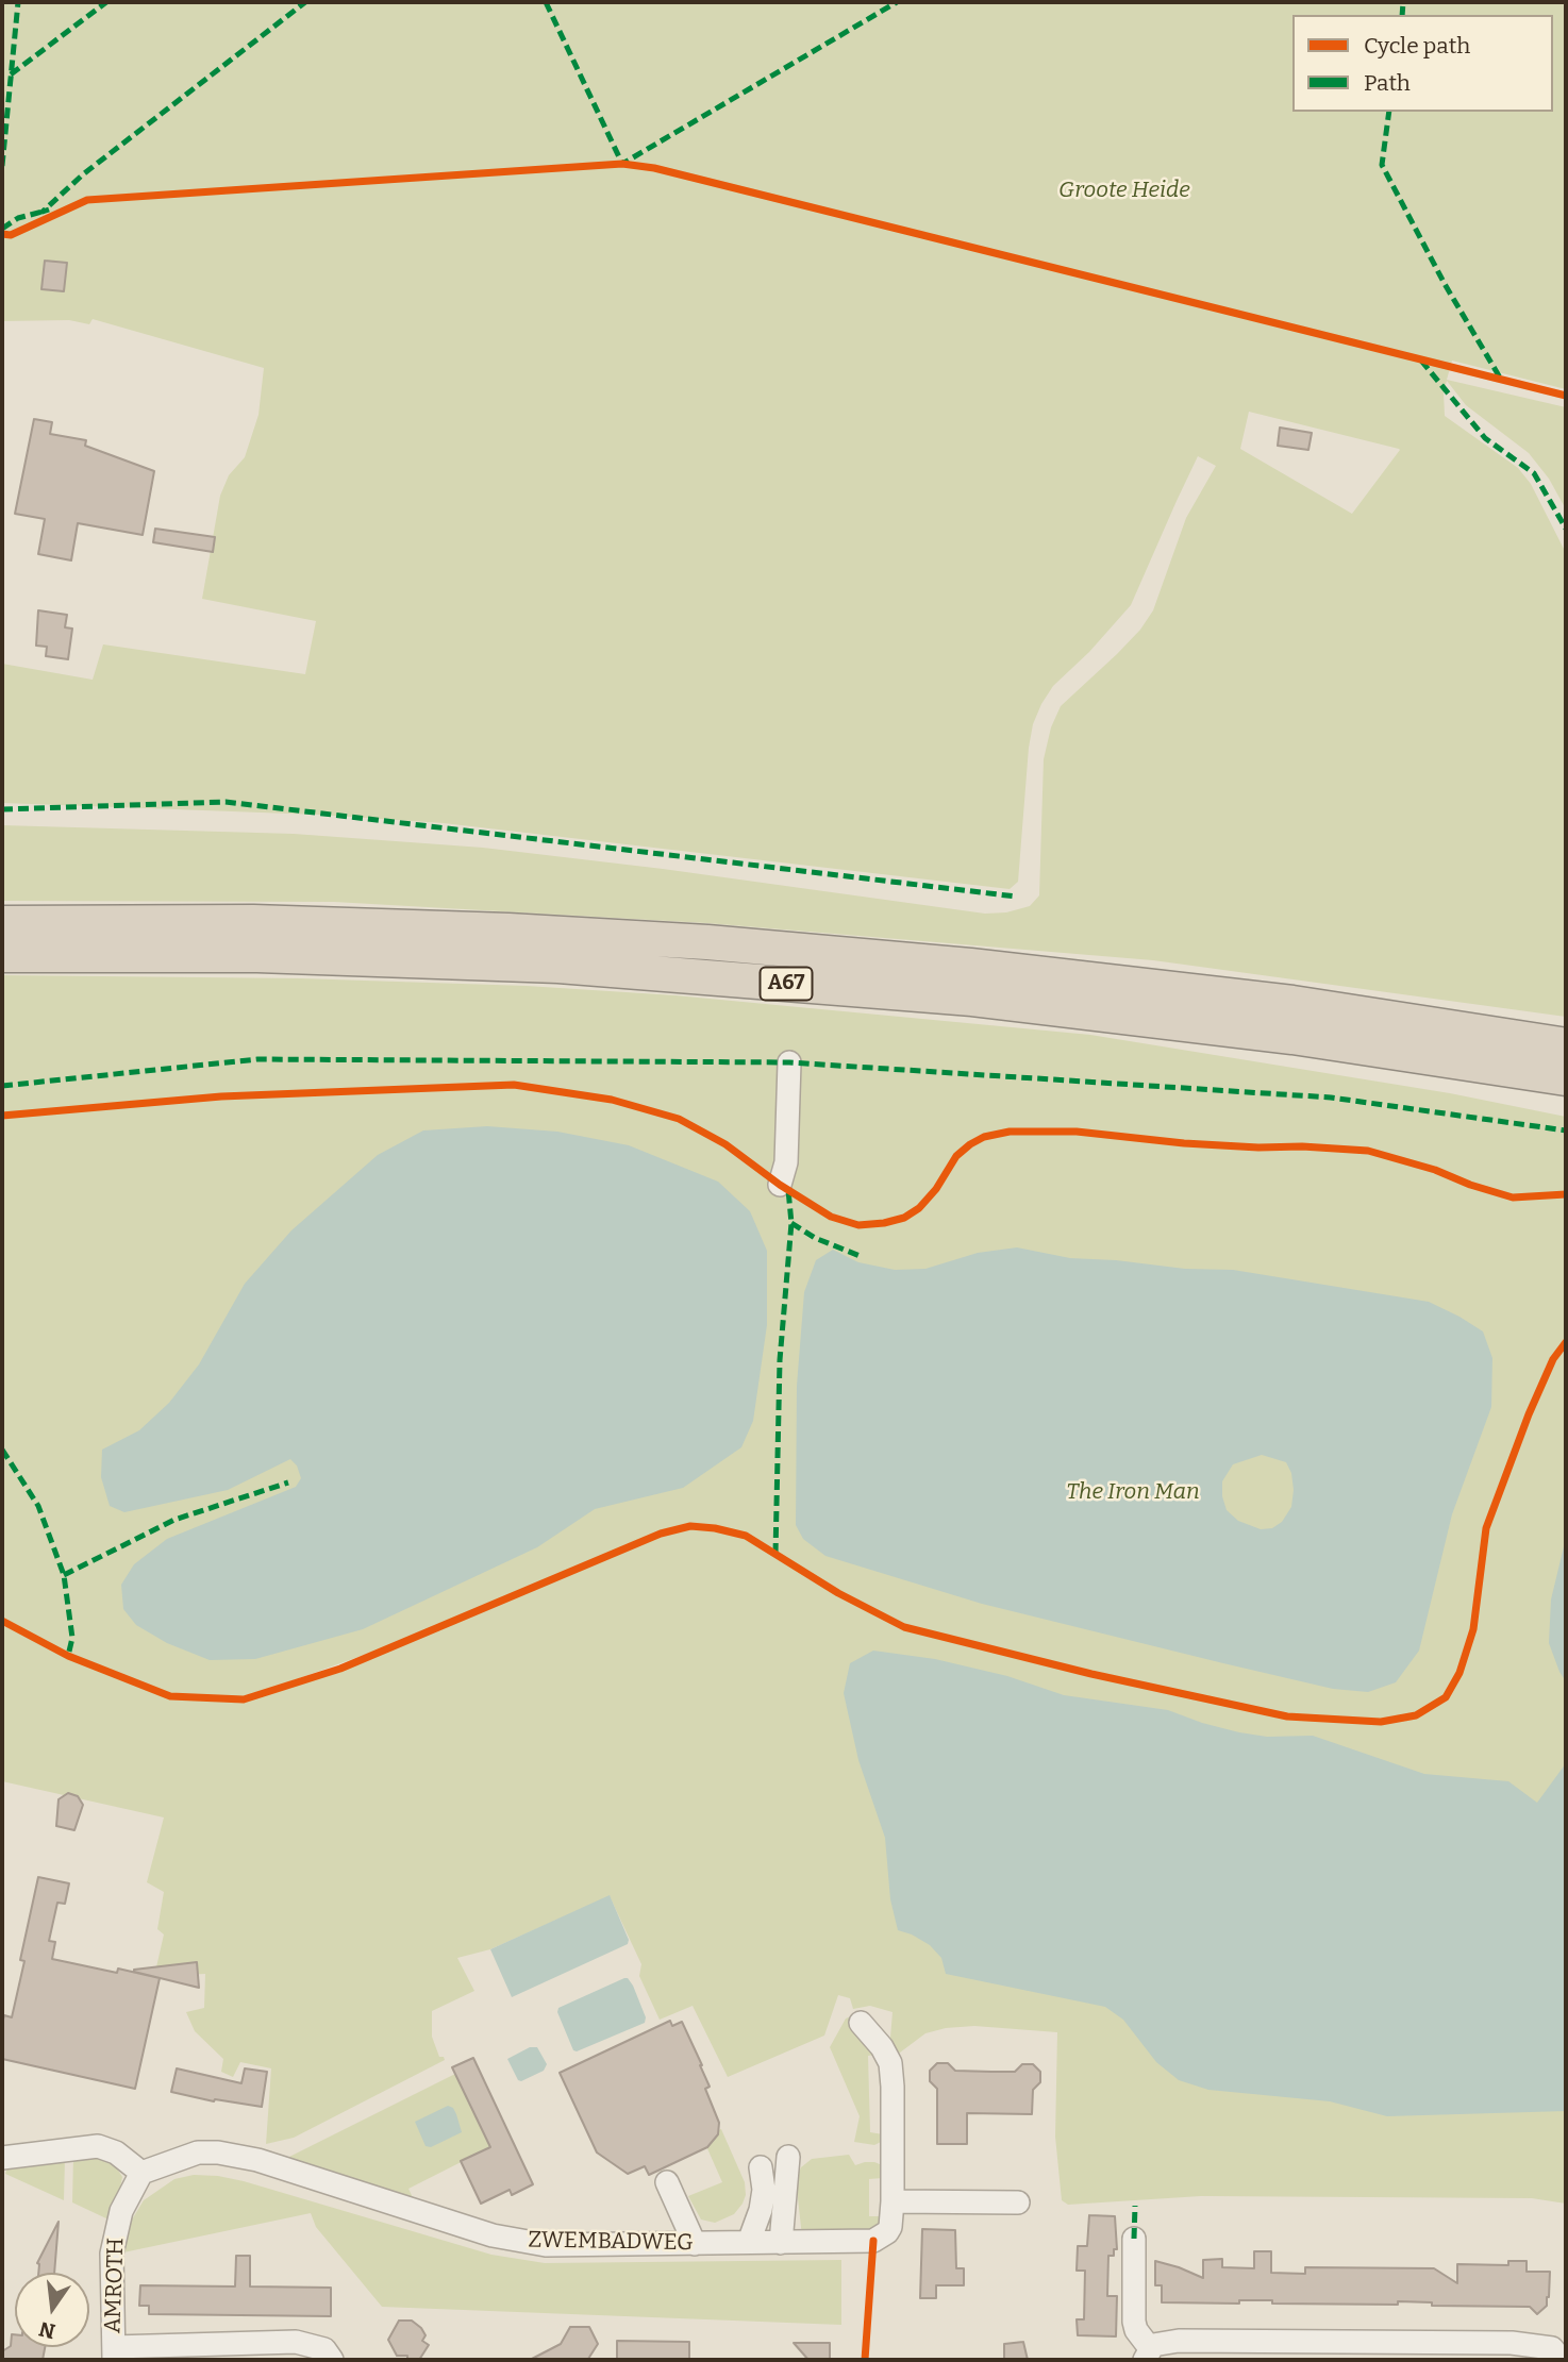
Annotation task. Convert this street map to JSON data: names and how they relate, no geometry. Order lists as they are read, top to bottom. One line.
{"streets":{"highway":["A67"],"street":["ZWEMBADWEG","AMROTH"]},"crossings":[["ZWEMBADWEG","AMROTH"]],"parks":["Groote Heide","The Iron Man"],"legend":["Cycle path","Path"],"north":"bottom"}
